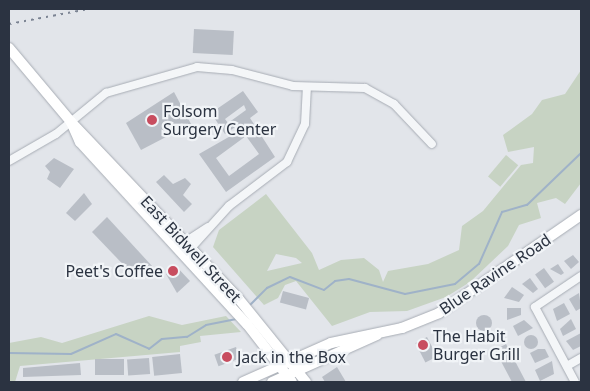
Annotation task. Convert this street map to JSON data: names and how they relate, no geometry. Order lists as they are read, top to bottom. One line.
{"streets":{"main road":["East Bidwell Street","Blue Ravine Road"]},"crossings":[["East Bidwell Street","Blue Ravine Road"]],"places":["Folsom Surgery Center","Peet's Coffee","The Habit Burger Grill","Jack in the Box"]}
